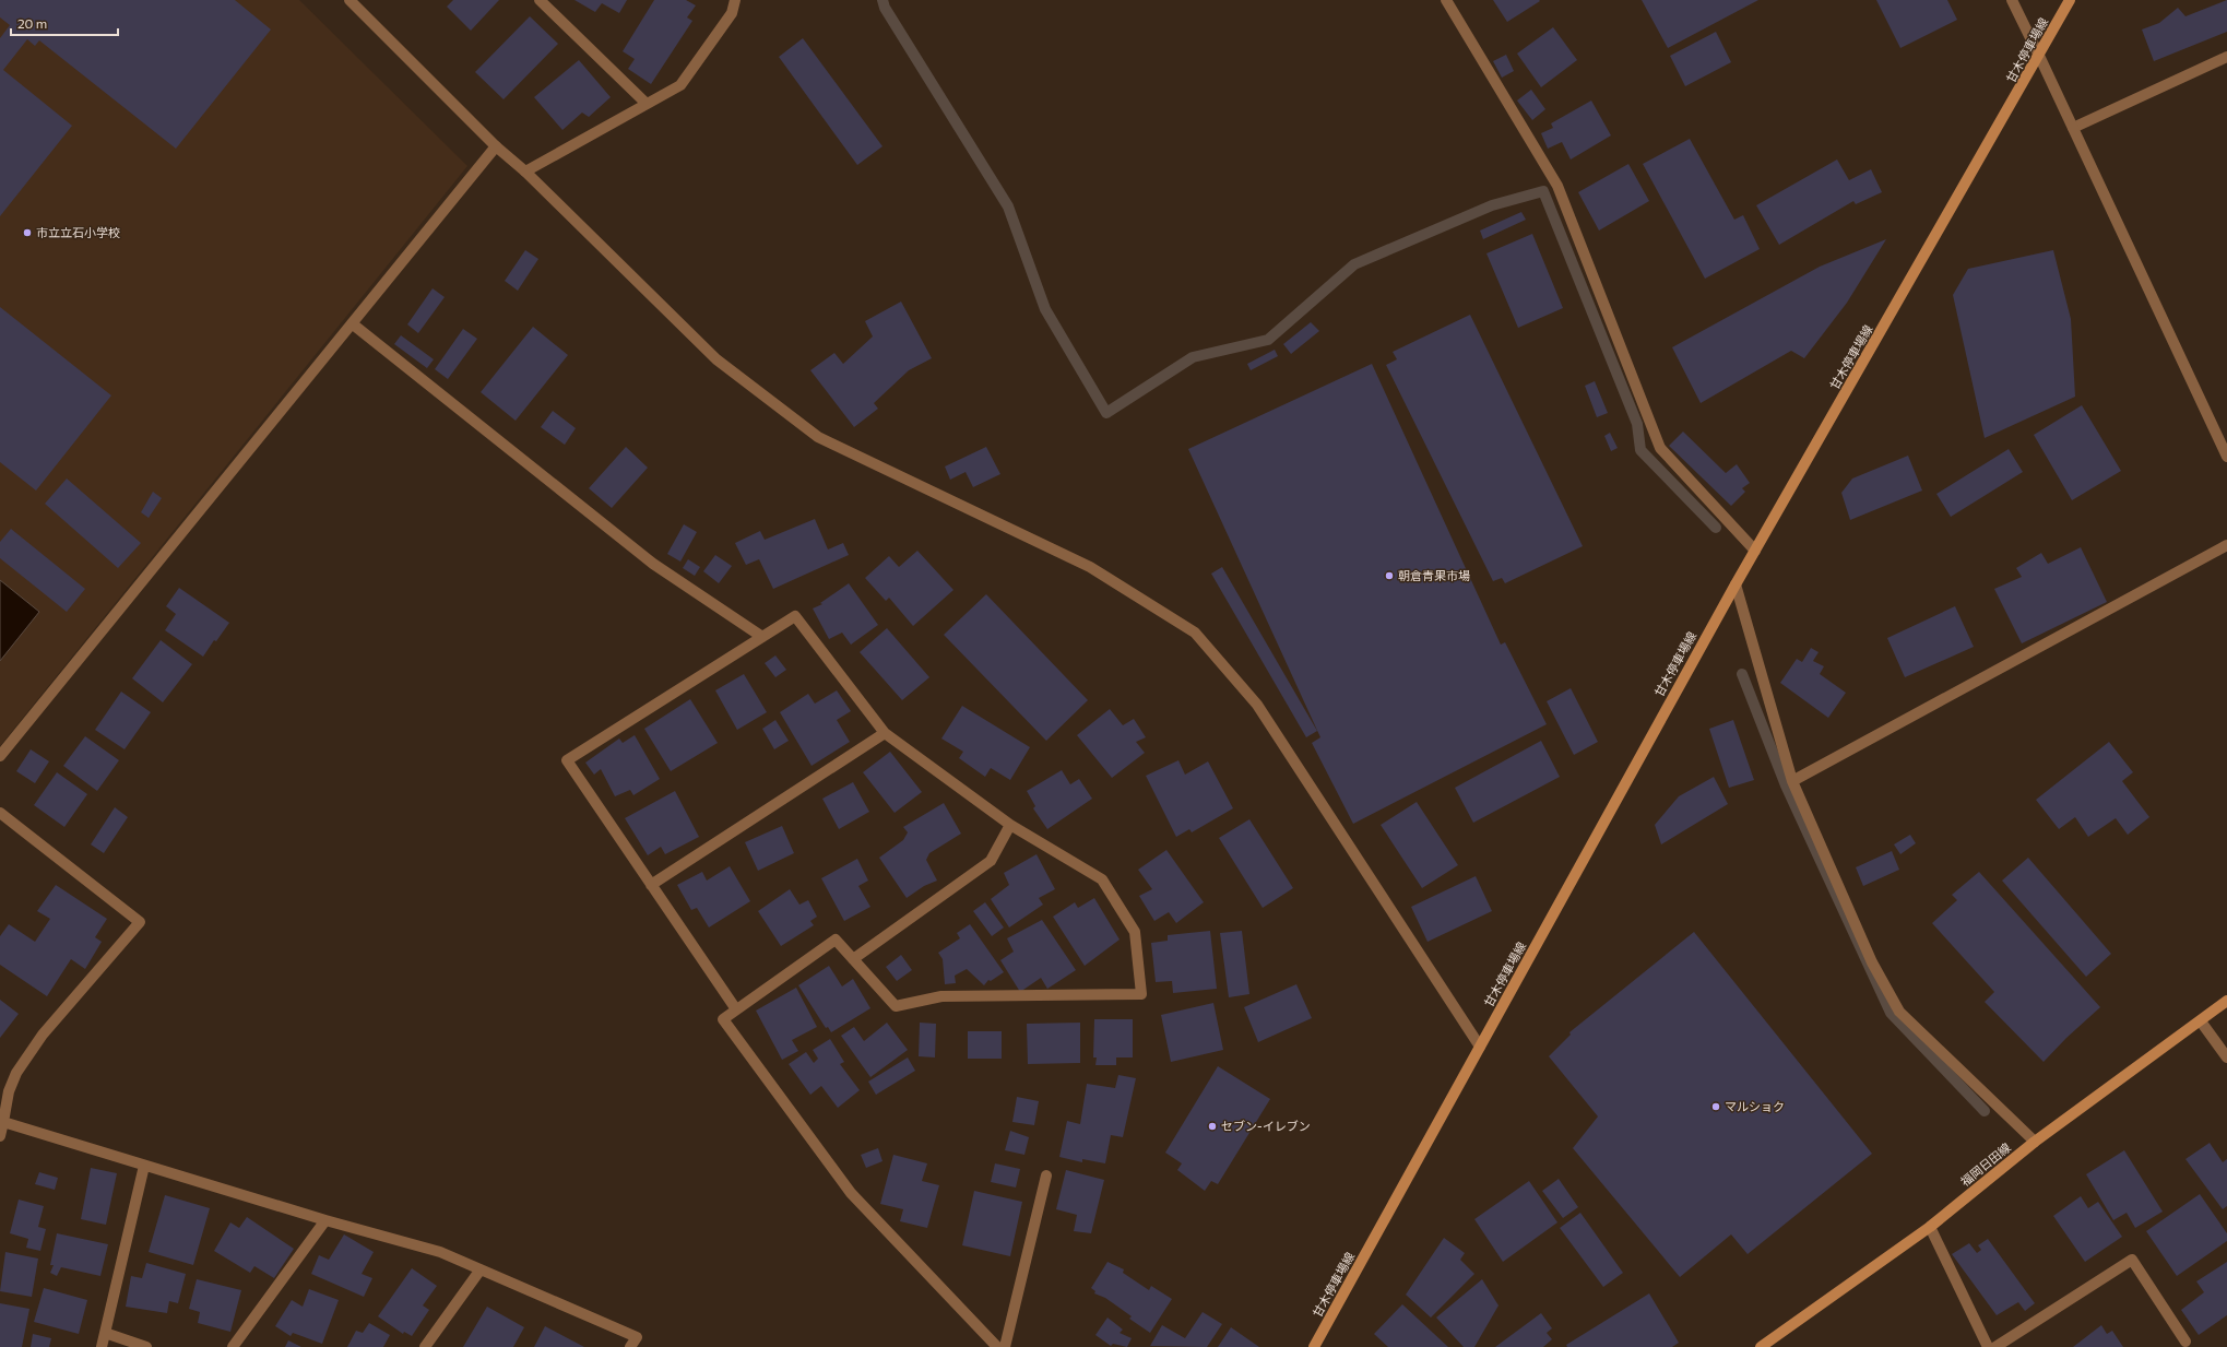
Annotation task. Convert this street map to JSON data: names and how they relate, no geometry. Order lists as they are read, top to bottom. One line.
{"streets":{"main road":["甘木停車場線","福岡日田線"]},"places":["市立立石小学校","朝倉青果市場","マルショク","セブン-イレブン"],"scale_bar":"20 m"}
